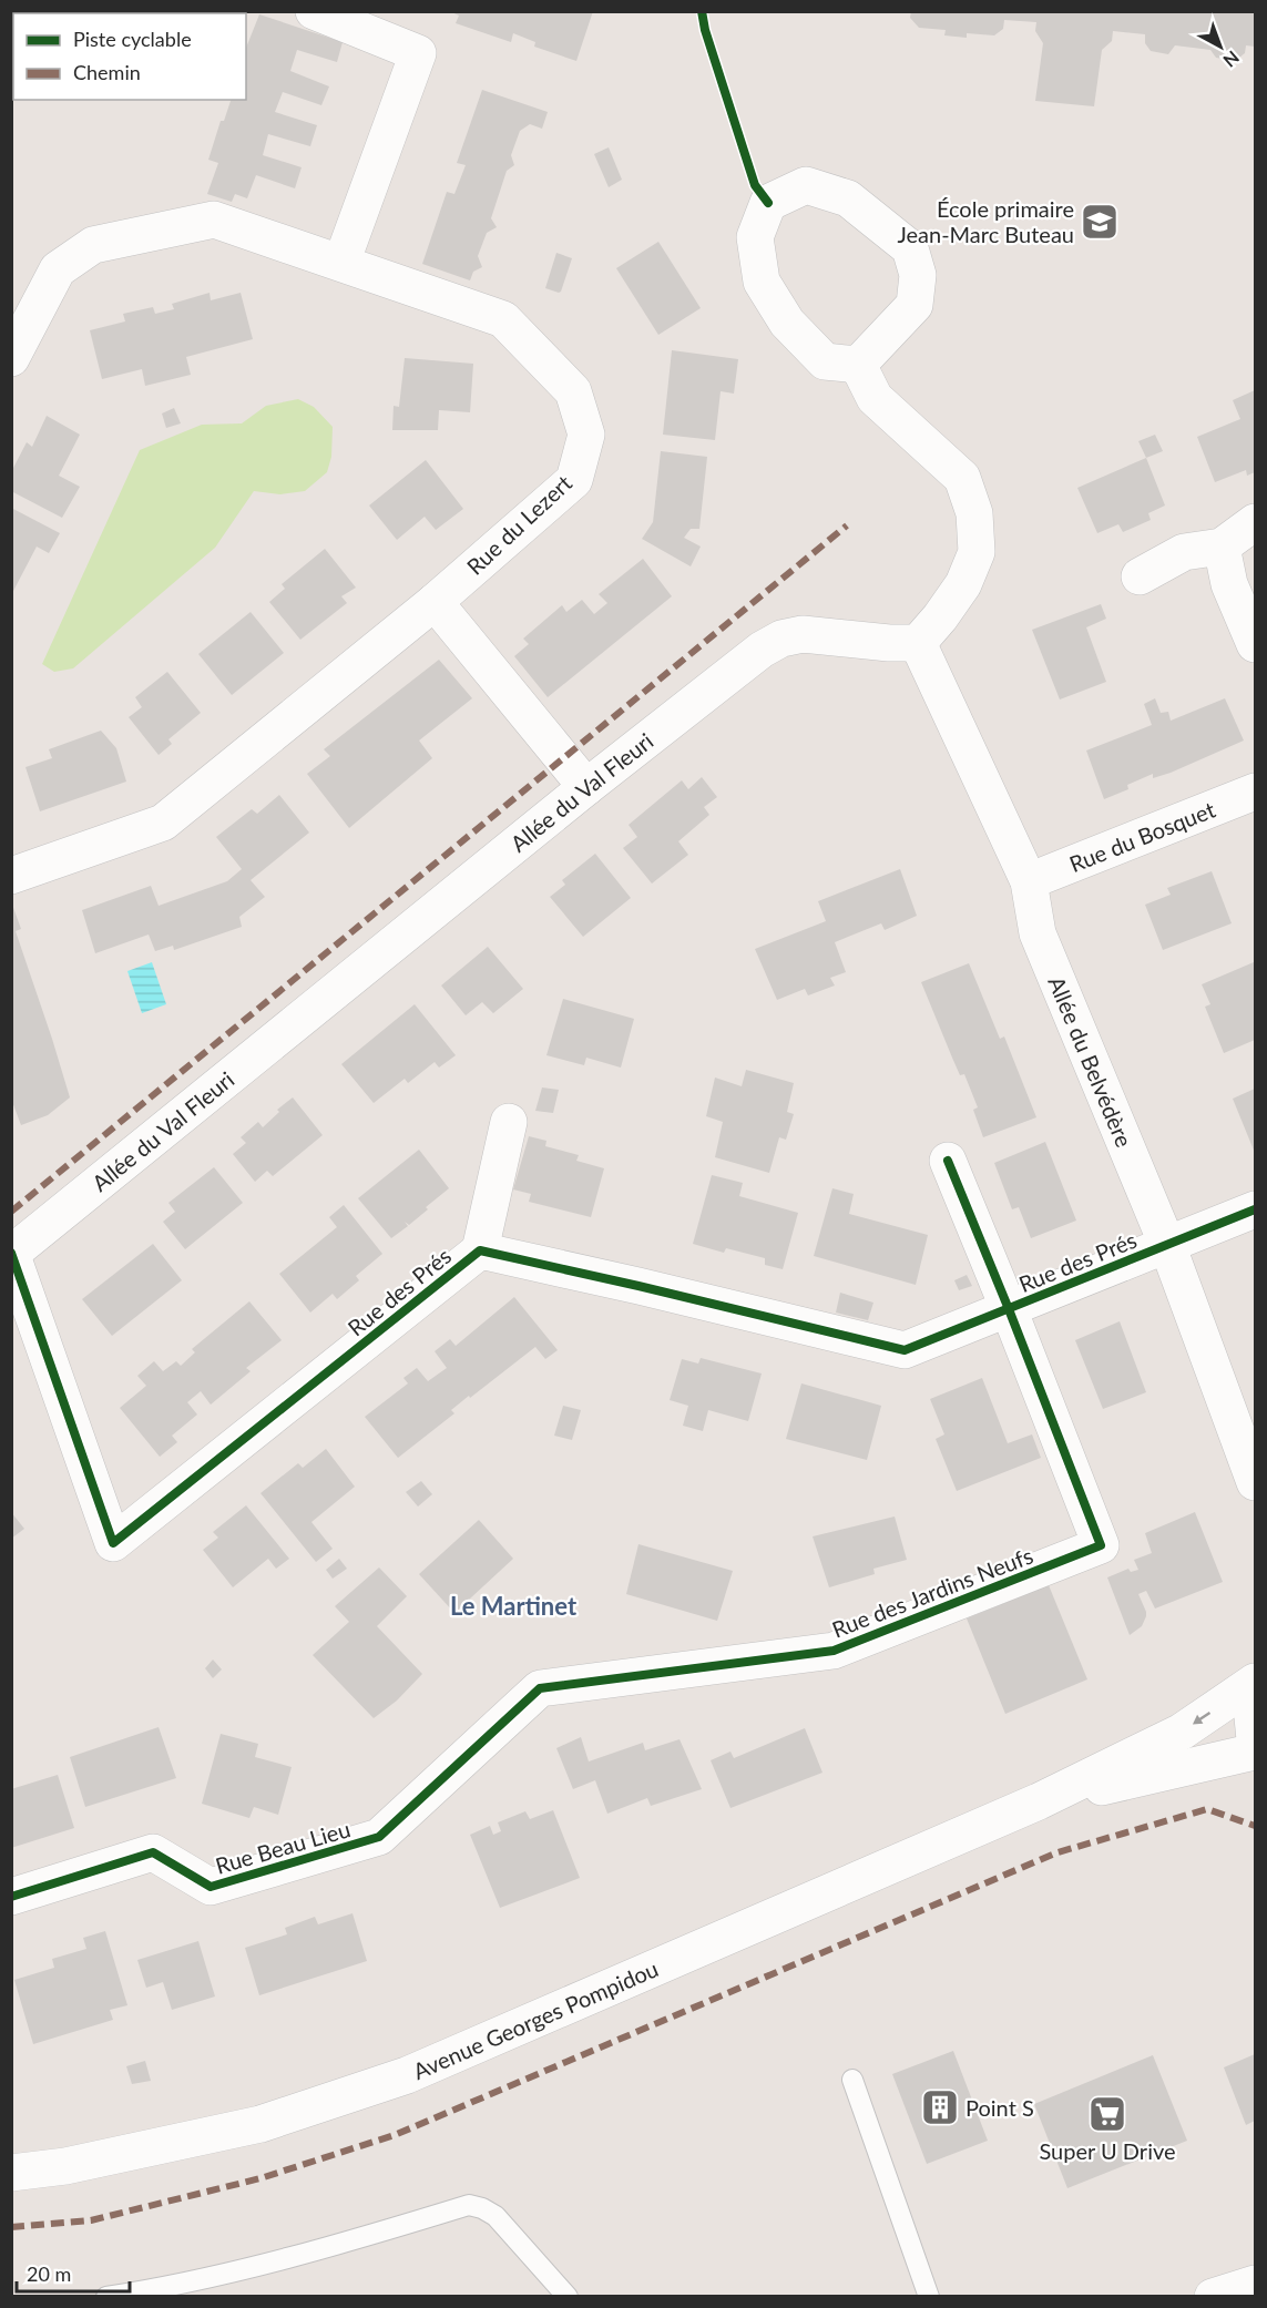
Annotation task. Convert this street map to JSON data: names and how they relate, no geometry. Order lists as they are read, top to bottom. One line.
{"streets":{"street":["Rue du Lezert","Allée du Val Fleuri","Rue du Bosquet","Allée du Belvédère","Rue des Prés","Rue des Jardins Neufs","Rue Beau Lieu","Avenue Georges Pompidou"]},"crossings":[["Allée du Val Fleuri","Allée du Belvédère"],["Allée du Val Fleuri","Rue des Prés"],["Rue du Bosquet","Allée du Belvédère"],["Allée du Belvédère","Rue des Prés"],["Rue des Prés","Rue des Jardins Neufs"],["Rue des Jardins Neufs","Rue Beau Lieu"]],"districts":["Le Martinet"],"places":{"school or university":["École primaire Jean-Marc Buteau"],"building":["Point S"],"supermarket":["Super U Drive"]},"legend":["Piste cyclable","Chemin"],"scale_bar":"20 m","north":"bottom right"}
